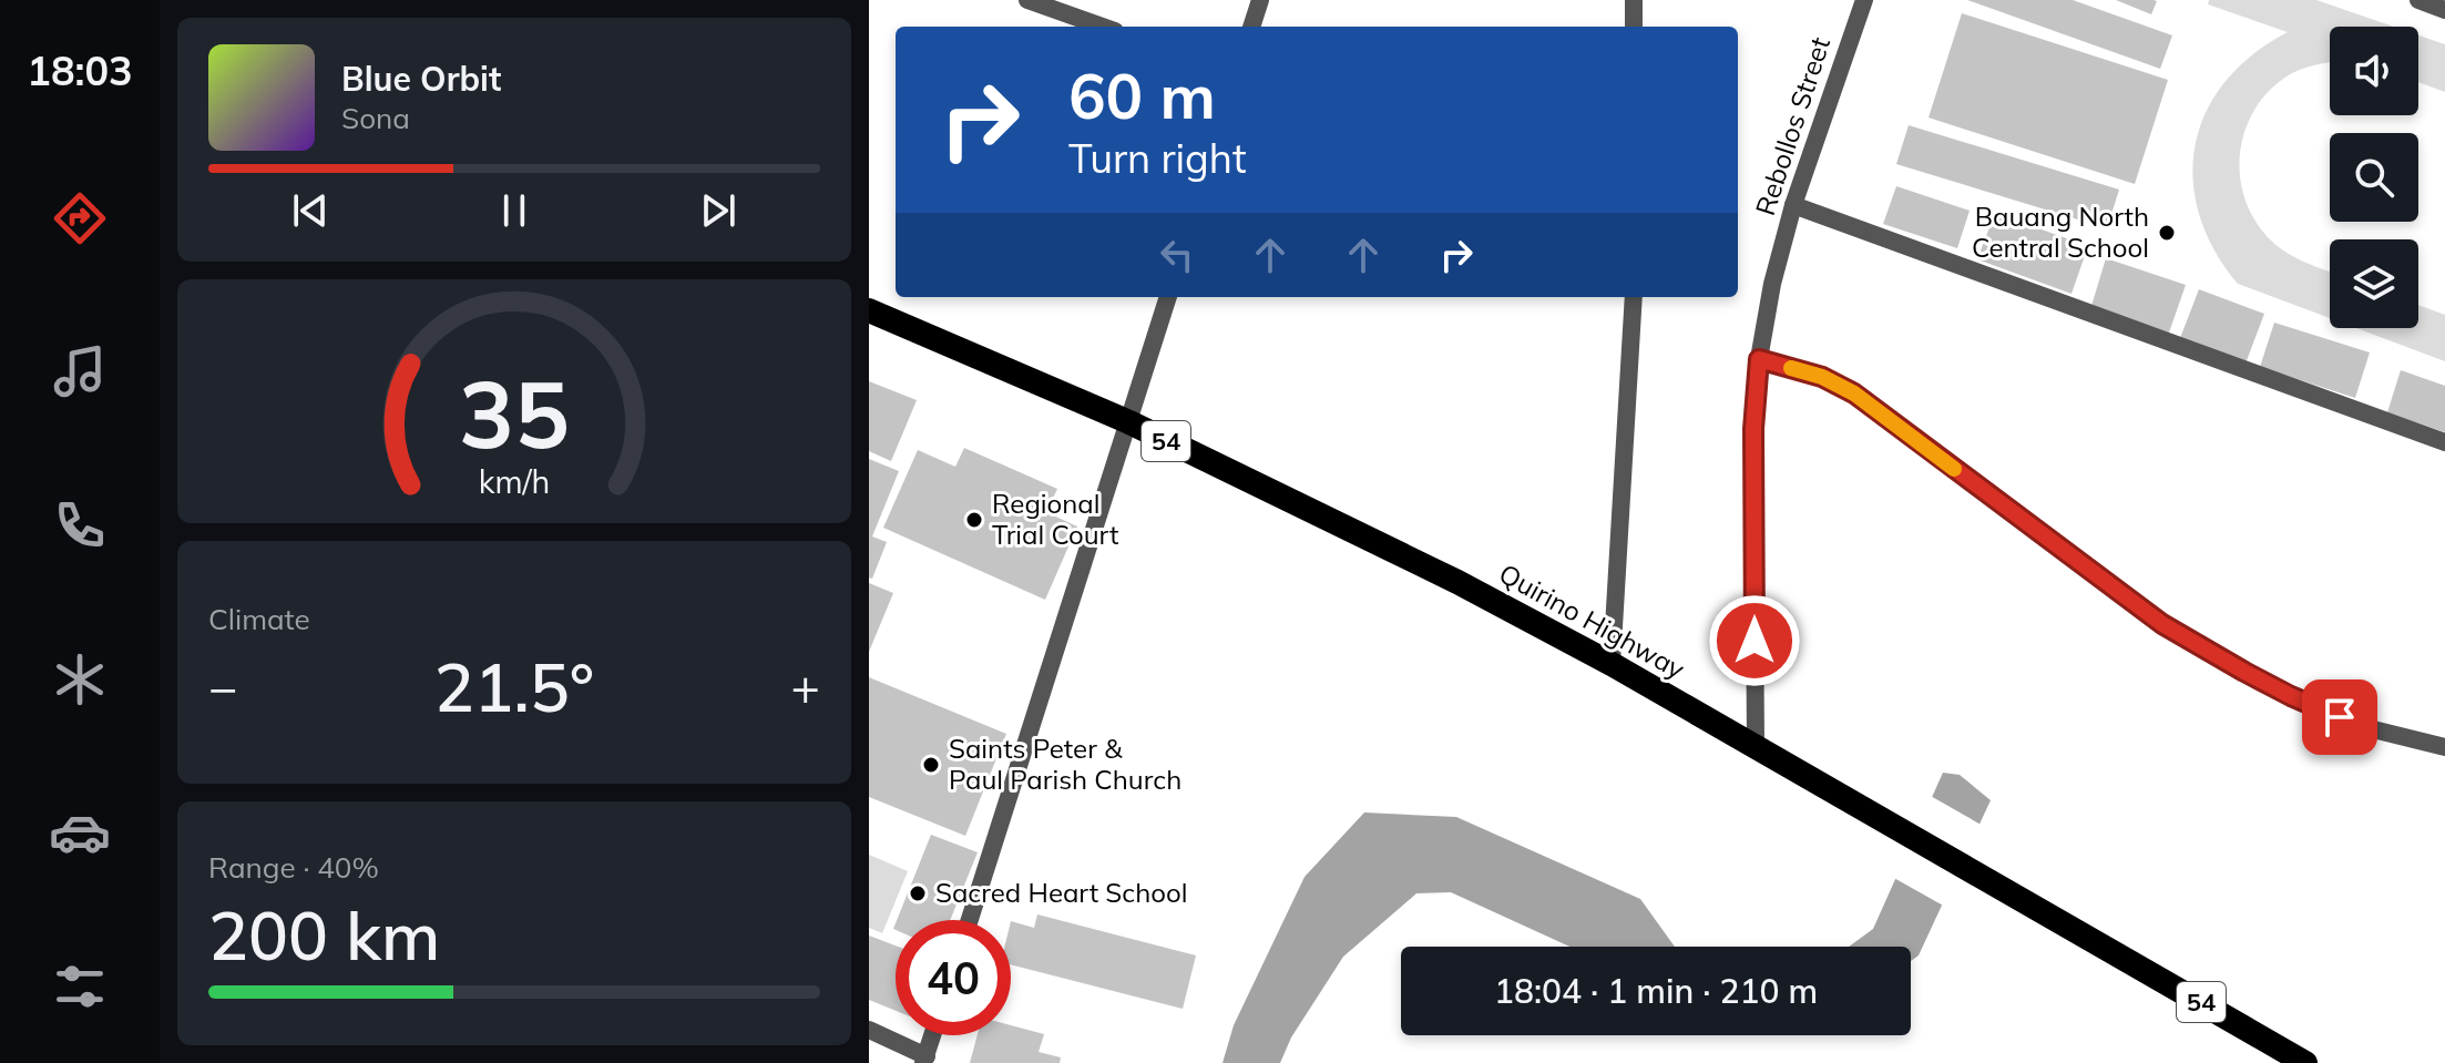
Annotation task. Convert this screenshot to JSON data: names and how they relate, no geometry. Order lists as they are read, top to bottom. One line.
{"streets":{"highway":["54","Quirino Highway"],"street":["Rebollos Street"]},"crossings":[["Rebollos Street","Quirino Highway"]],"places":["Bauang North Central School","Regional Trial Court","Saints Peter & Paul Parish Church","Sacred Heart School"],"page":{"tabs":"18:03","turn":["60 m","Turn right"],"song":["Blue Orbit","Sona"],"tile":["Climate",["Range · 40%","200 km"]],"heat":["−","21.5°","+"],"limit":"40","trip":"18:04 · 1 min · 210 m","gauge":["35","km/h"]}}
